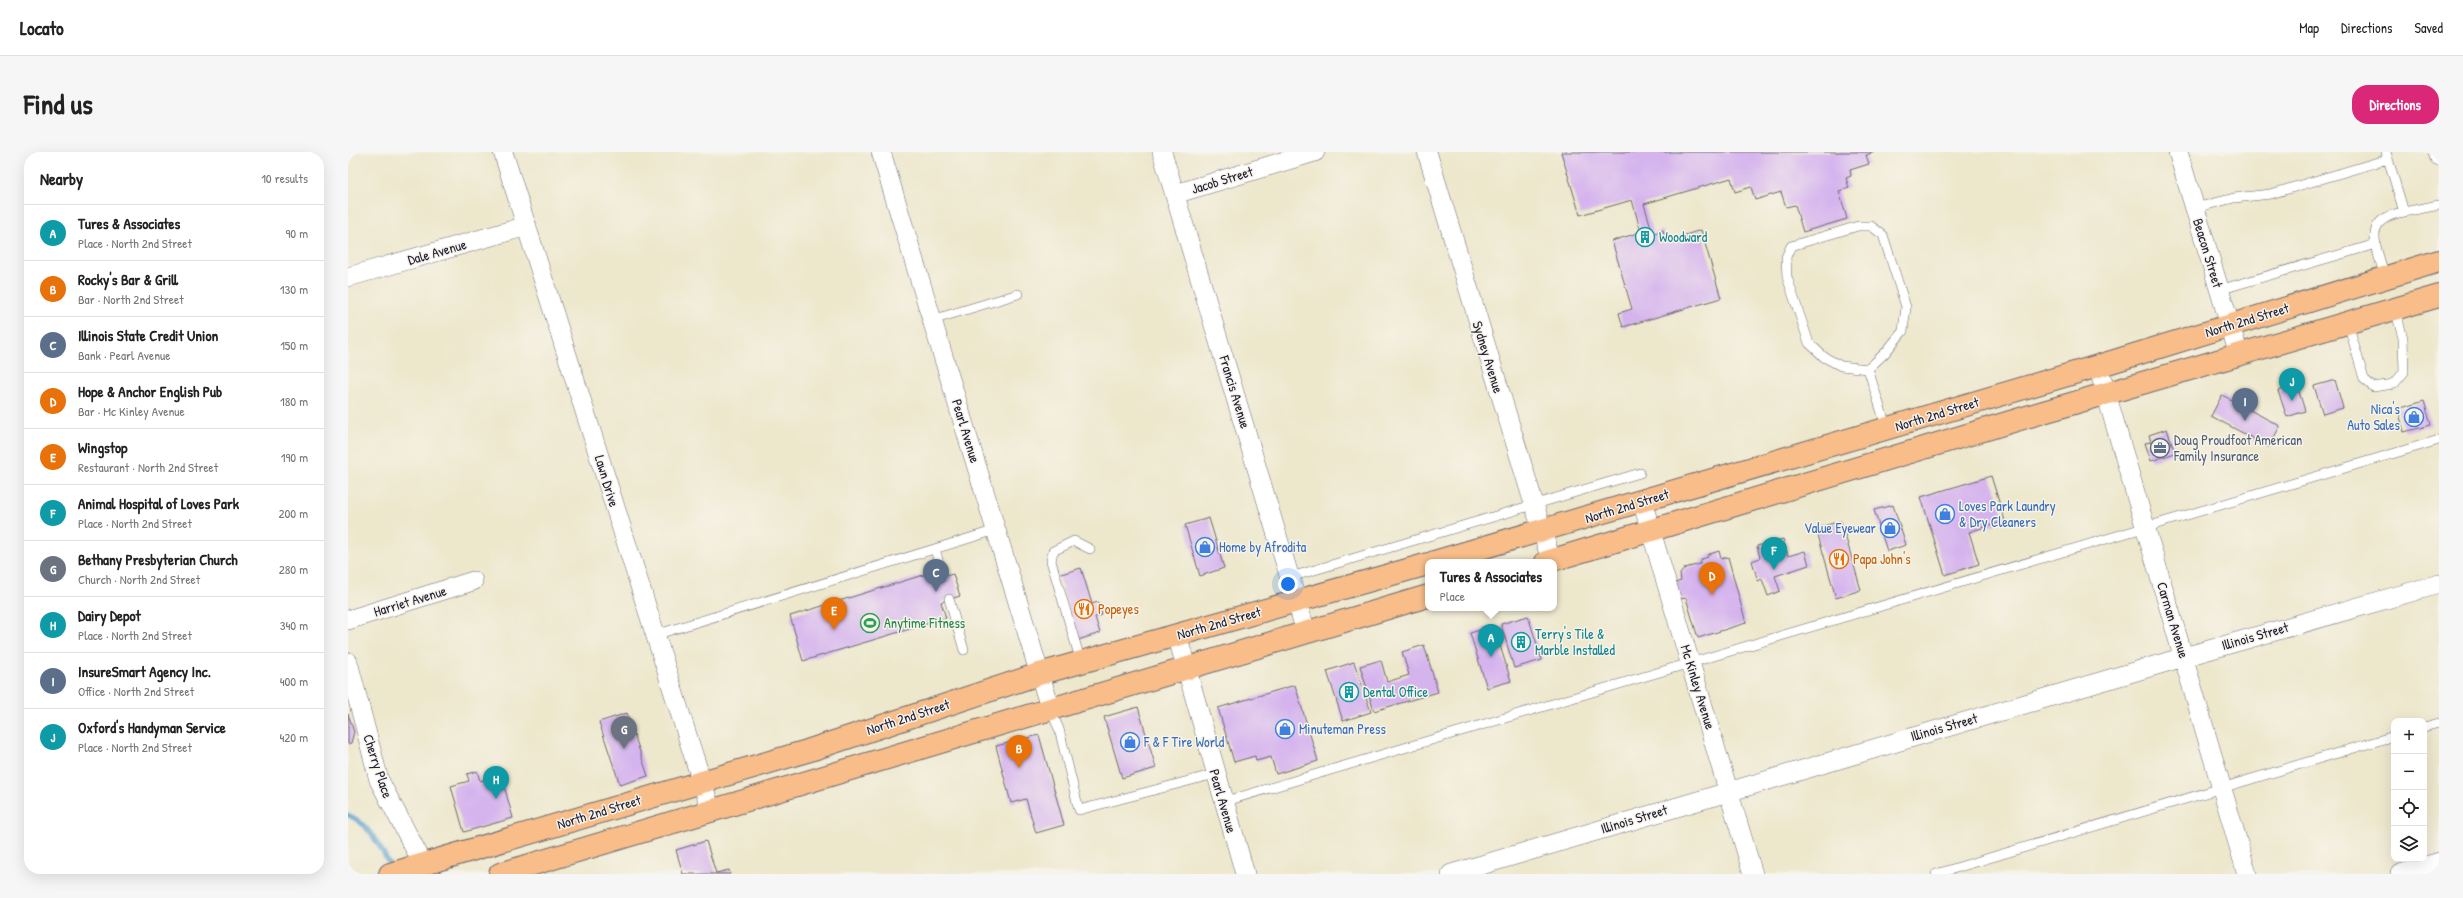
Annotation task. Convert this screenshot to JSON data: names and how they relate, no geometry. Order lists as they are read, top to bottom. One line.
{"streets":{"main road":["North 2nd Street"],"street":["Jacob Street","Dale Avenue","Beacon Street","Sydney Avenue","Francis Avenue","Pearl Avenue","Lawn Drive","Harriet Avenue","Carman Avenue","Illinois Street","Mc Kinley Avenue","Cherry Place"]},"crossings":[["Jacob Street","Francis Avenue"],["Dale Avenue","Lawn Drive"],["Beacon Street","North 2nd Street"],["North 2nd Street","Sydney Avenue"],["North 2nd Street","Francis Avenue"],["North 2nd Street","Pearl Avenue"],["North 2nd Street","Lawn Drive"],["North 2nd Street","Carman Avenue"],["North 2nd Street","Mc Kinley Avenue"],["North 2nd Street","Cherry Place"],["Carman Avenue","Illinois Street"],["Illinois Street","Mc Kinley Avenue"]],"places":{"building":["Woodward","Terry's Tile & Marble Installed","Dental Office"],"shop":["Nica's Auto Sales","Loves Park Laundry & Dry Cleaners","Value Eyewear","Home by Afrodita","Minuteman Press","F & F Tire World"],"office":["Doug Proudfoot American Family Insurance"],"restaurant":["Papa John's","Popeyes"],"sports":["Anytime Fitness"]},"page":{"header":"Locato","nav":["Map","Directions","Saved"],"title":"Find us","buttons":"Directions","heading":["Nearby","10 results"],"list":[{"mark":"A","name":"Tures & Associates","note":"Place · North 2nd Street","value":"90 m"},{"mark":"B","name":"Rocky's Bar & Grill","note":"Bar · North 2nd Street","value":"130 m"},{"mark":"C","name":"Illinois State Credit Union","note":"Bank · Pearl Avenue","value":"150 m"},{"mark":"D","name":"Hope & Anchor English Pub","note":"Bar · Mc Kinley Avenue","value":"180 m"},{"mark":"E","name":"Wingstop","note":"Restaurant · North 2nd Street","value":"190 m"},{"mark":"F","name":"Animal Hospital of Loves Park","note":"Place · North 2nd Street","value":"200 m"},{"mark":"G","name":"Bethany Presbyterian Church","note":"Church · North 2nd Street","value":"280 m"},{"mark":"H","name":"Dairy Depot","note":"Place · North 2nd Street","value":"340 m"},{"mark":"I","name":"InsureSmart Agency Inc.","note":"Office · North 2nd Street","value":"400 m"},{"mark":"J","name":"Oxford's Handyman Service","note":"Place · North 2nd Street","value":"420 m"}],"pins":["J","I","F","C","D","E","A","G","B","H"],"popup":["Tures & Associates","Place"],"map_buttons":["+","−"]}}
